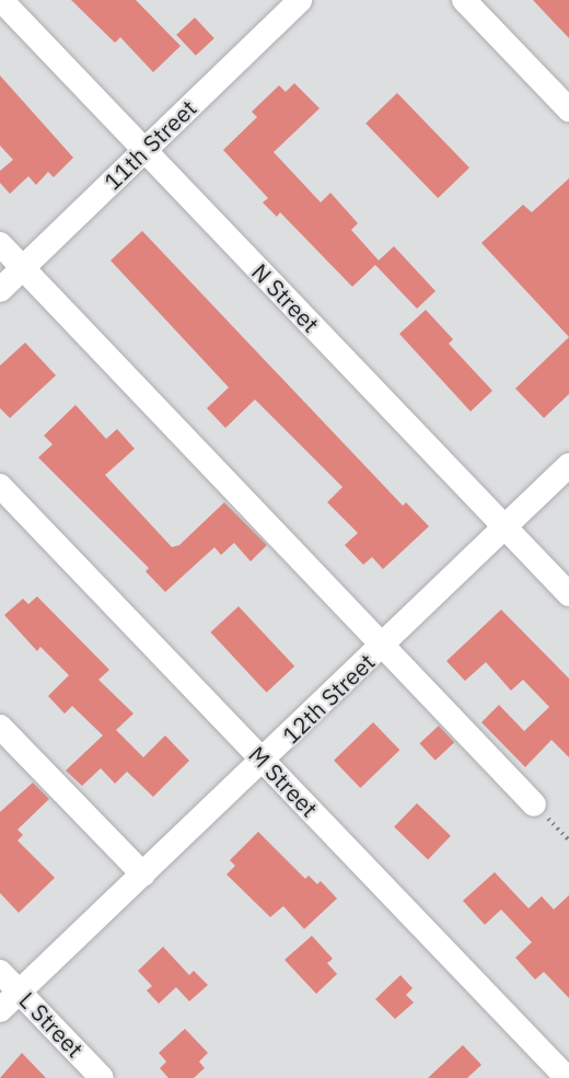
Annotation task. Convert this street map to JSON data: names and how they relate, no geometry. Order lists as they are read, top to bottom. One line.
{"streets":{"street":["11th Street","N Street","12th Street","M Street","L Street"]},"crossings":[["11th Street","N Street"],["N Street","12th Street"],["12th Street","M Street"],["12th Street","L Street"]]}
